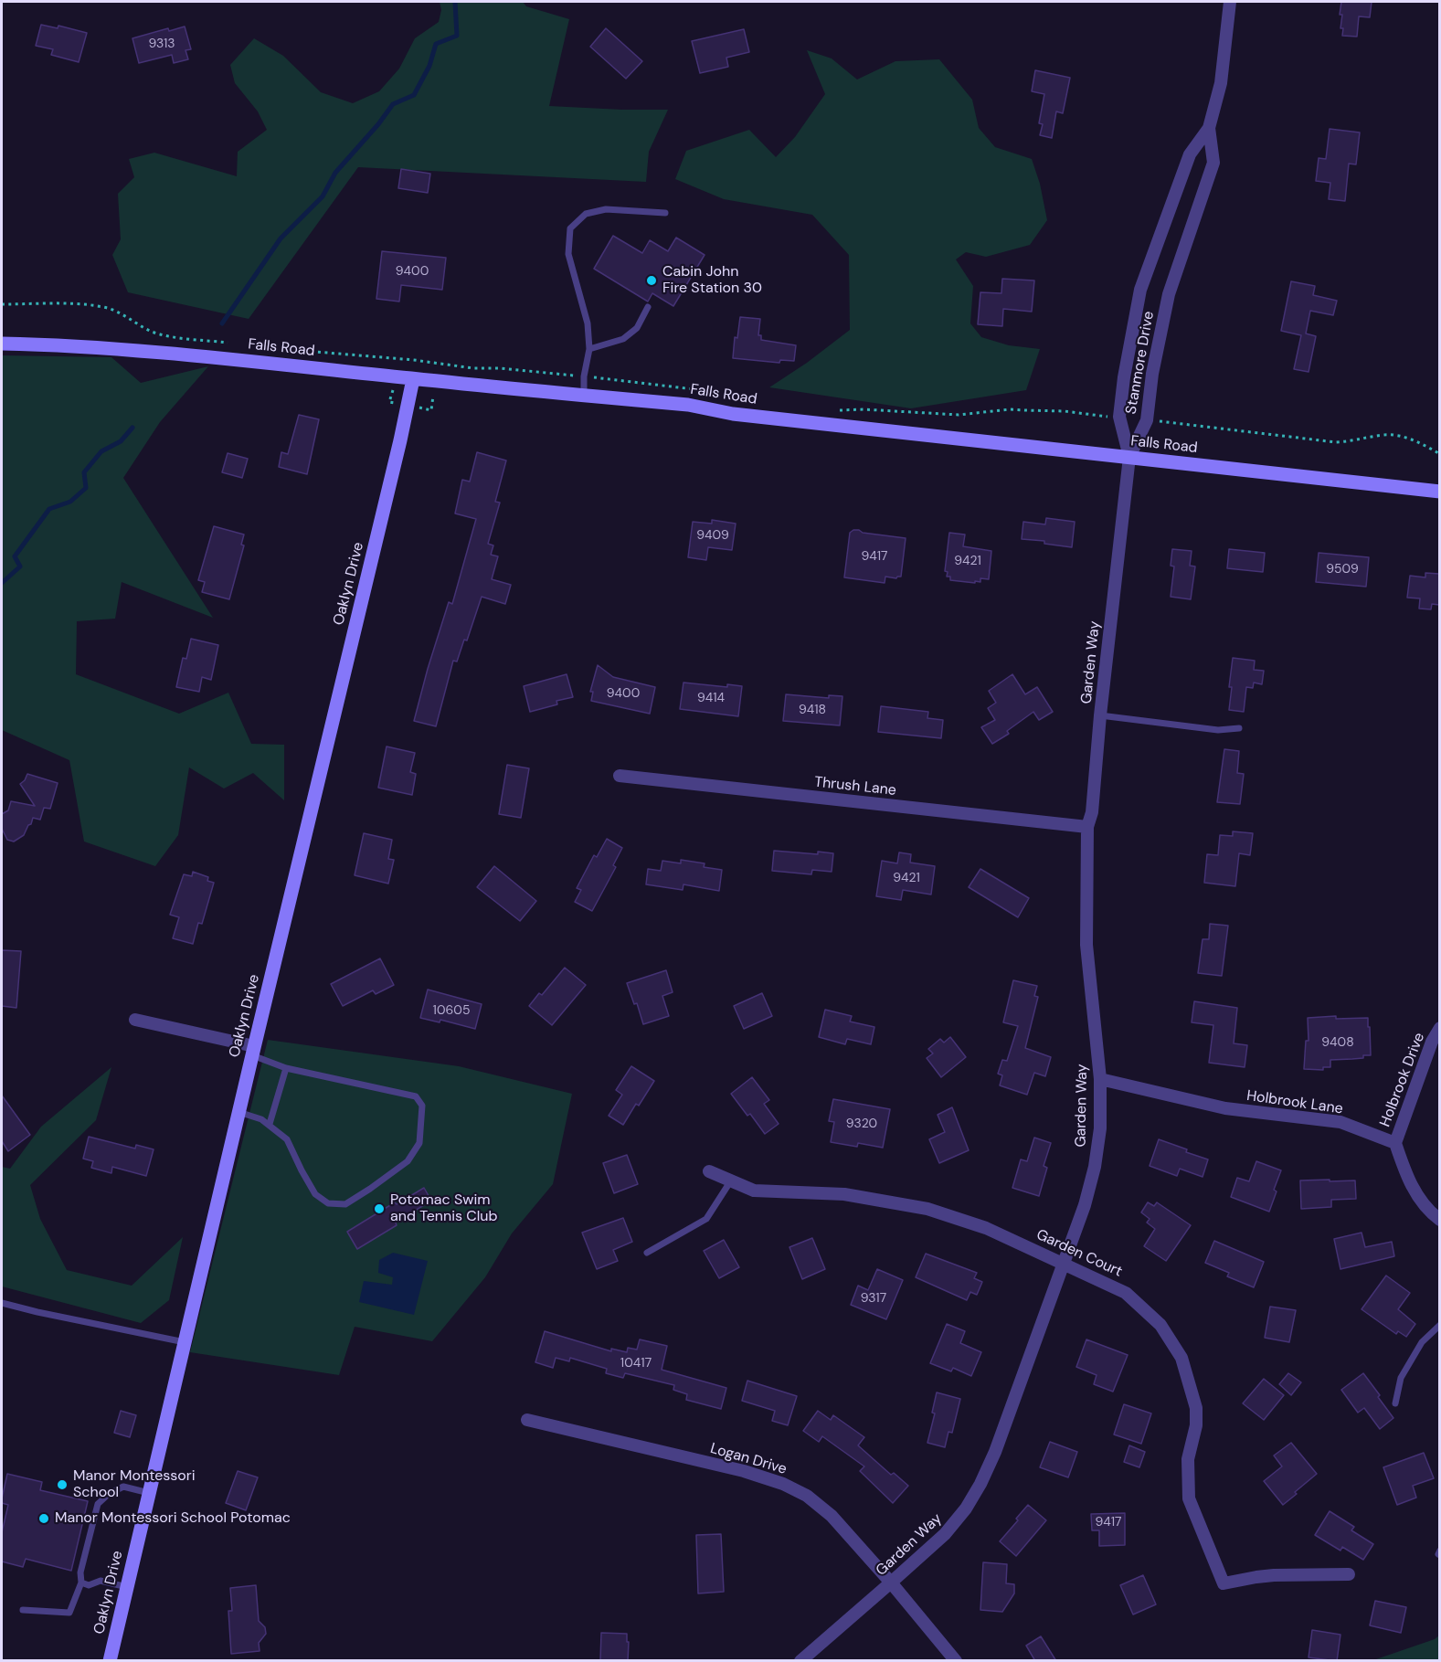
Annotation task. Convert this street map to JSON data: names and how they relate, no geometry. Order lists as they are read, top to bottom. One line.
{"streets":{"main road":["Falls Road","Oaklyn Drive"],"street":["Stanmore Drive","Garden Way","Thrush Lane","Holbrook Drive","Holbrook Lane","Garden Court","Logan Drive"]},"crossings":[["Falls Road","Stanmore Drive"],["Falls Road","Oaklyn Drive"],["Falls Road","Garden Way"],["Stanmore Drive","Garden Way"],["Garden Way","Thrush Lane"],["Garden Way","Holbrook Lane"],["Garden Way","Garden Court"],["Garden Way","Logan Drive"],["Holbrook Drive","Holbrook Lane"]],"places":["Cabin John Fire Station 30","Potomac Swim and Tennis Club","Manor Montessori School","Manor Montessori School Potomac"],"house_numbers":["9313","9400","9409","9417","9421","9509","9400","9414","9418","9421","10605","9408","9320","9317","10417","9417"]}
